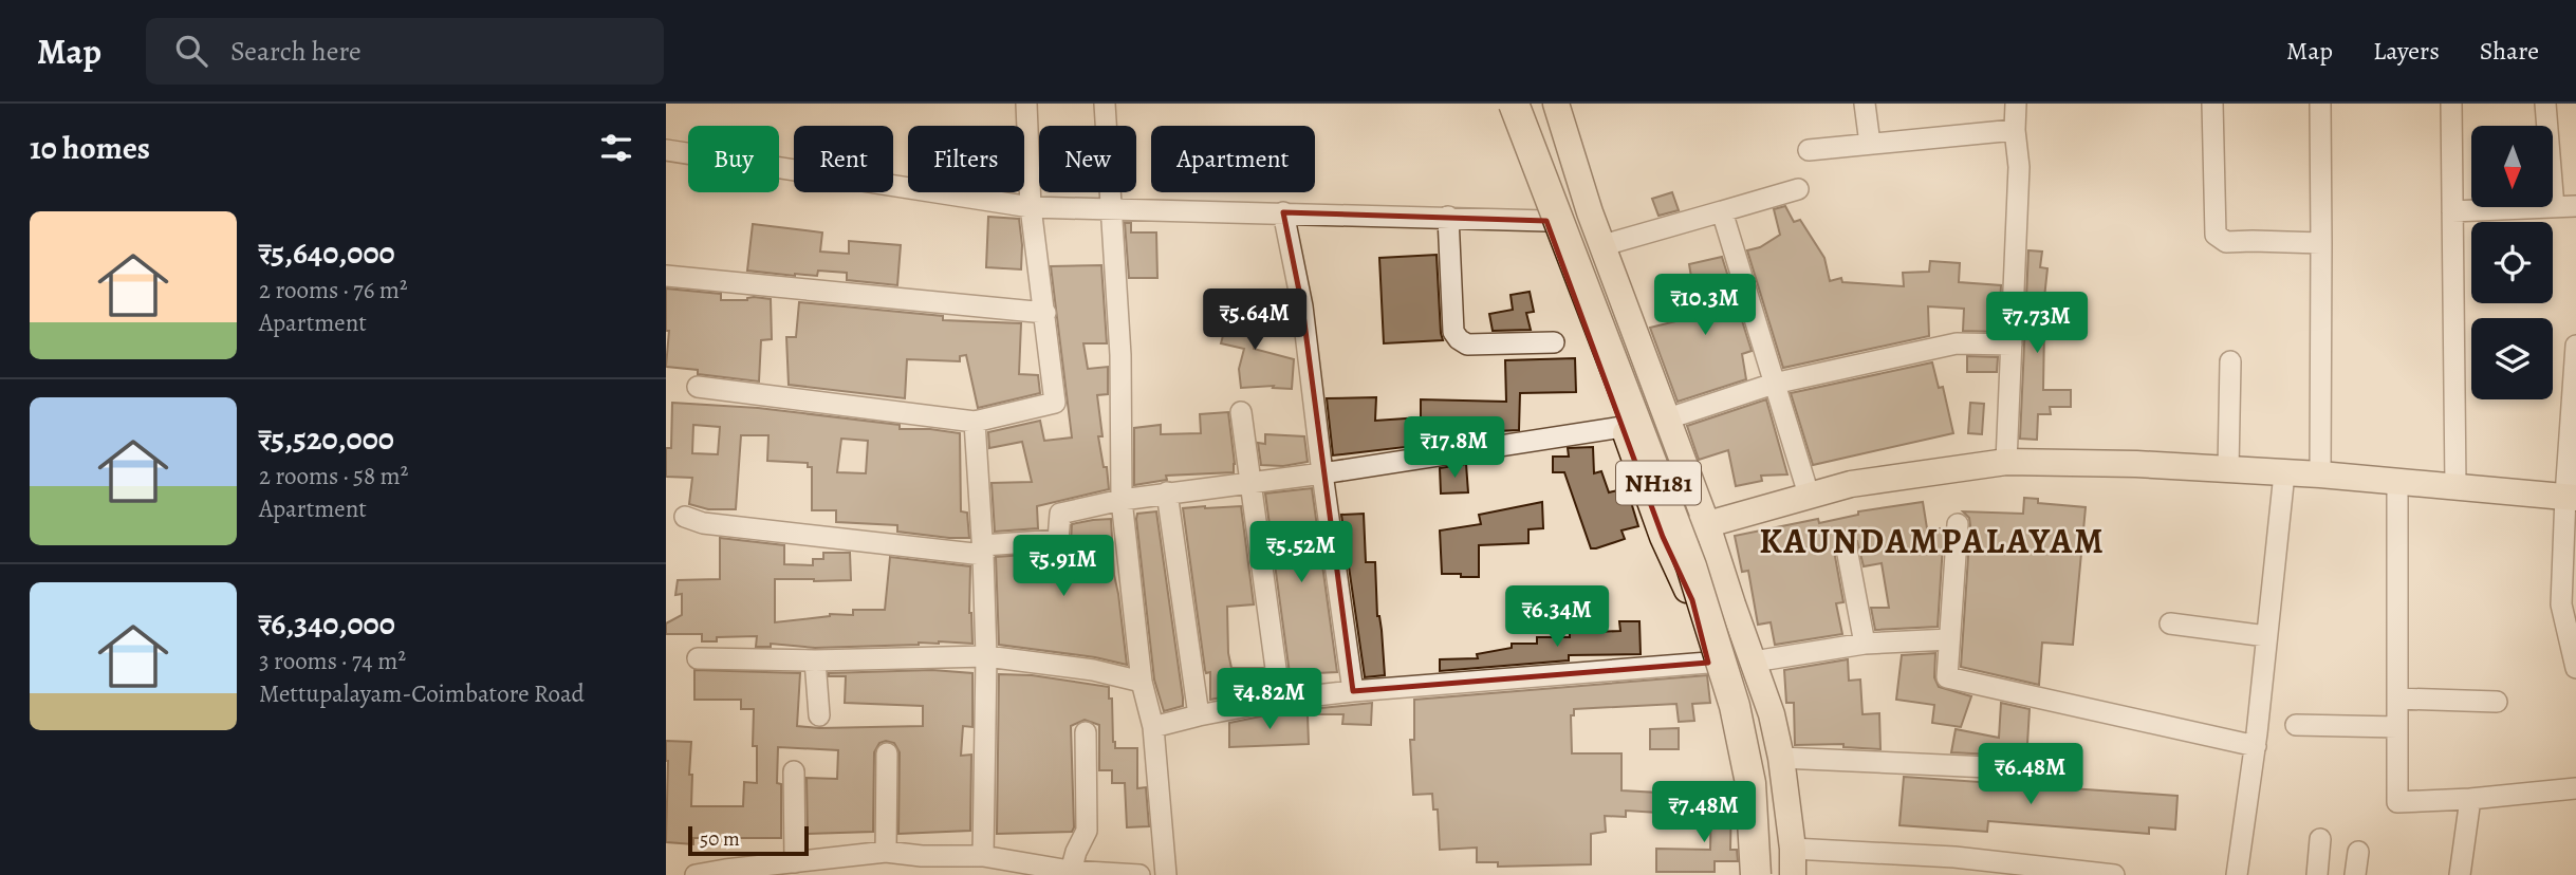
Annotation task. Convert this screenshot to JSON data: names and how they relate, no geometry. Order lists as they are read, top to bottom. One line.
{"streets":{"highway":["NH181"]},"districts":["KAUNDAMPALAYAM"],"scale_bar":"50 m","north":"bottom","page":{"header":"Map","search":"Search here","nav":["Map","Layers","Share"],"heading":"10 homes","chip":["Buy","Rent","Filters","New","Apartment"],"list":[{"name":"₹5,640,000","note":"2 rooms · 76 m² · Apartment"},{"name":"₹5,520,000","note":"2 rooms · 58 m² · Apartment"},{"name":"₹6,340,000","note":"3 rooms · 74 m² · Mettupalayam-Coimbatore Road"}],"price":["₹10.3M","₹5.64M","₹7.73M","₹17.8M","₹5.52M","₹5.91M","₹6.34M","₹4.82M","₹6.48M","₹7.48M"],"scale":"50 m"}}
